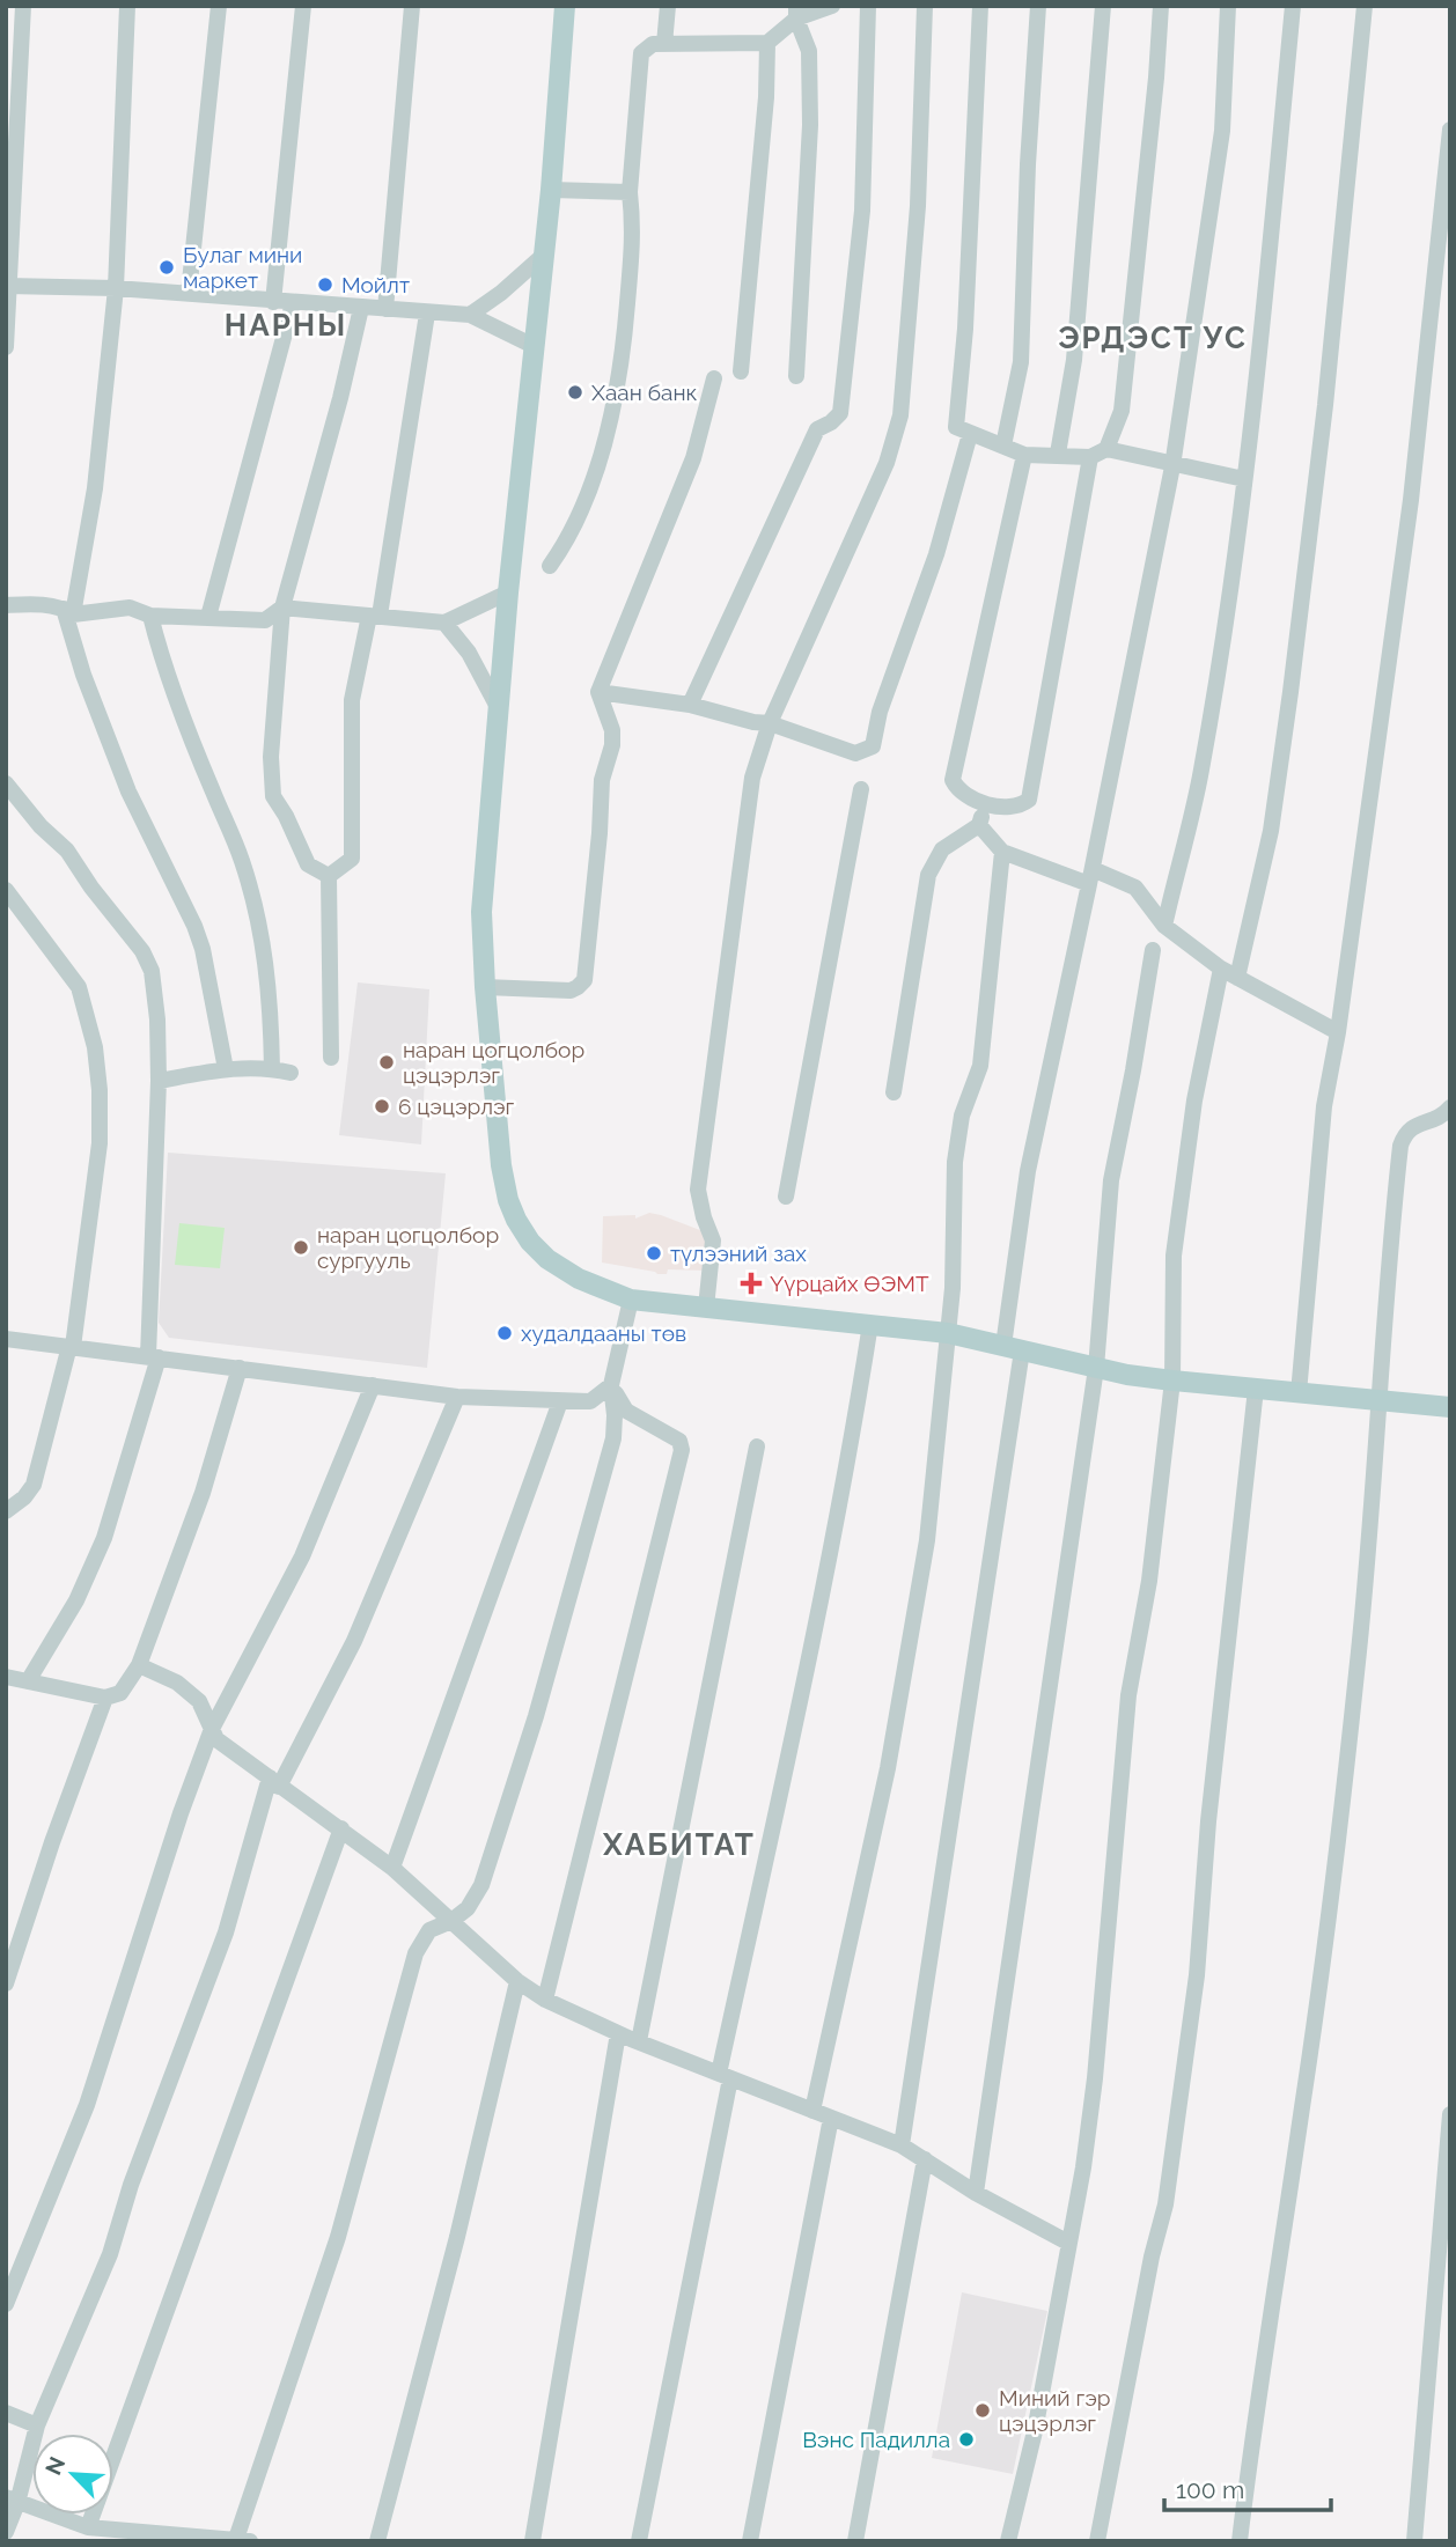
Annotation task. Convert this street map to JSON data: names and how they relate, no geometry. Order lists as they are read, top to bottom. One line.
{"districts":["НАРНЫ","ЭРДЭСТ УС","ХАБИТАТ"],"places":{"other":["Булаг мини маркет","Мойлт","Хаан банк","наран цогцолбор цэцэрлэг","6 цэцэрлэг","наран цогцолбор сургууль","түлээний зах","худалдааны төв","Миний гэр цэцэрлэг","Вэнс Падилла"],"health":["Үүрцайх ӨЭМТ"]},"scale_bar":"100 m","north":"top left"}
